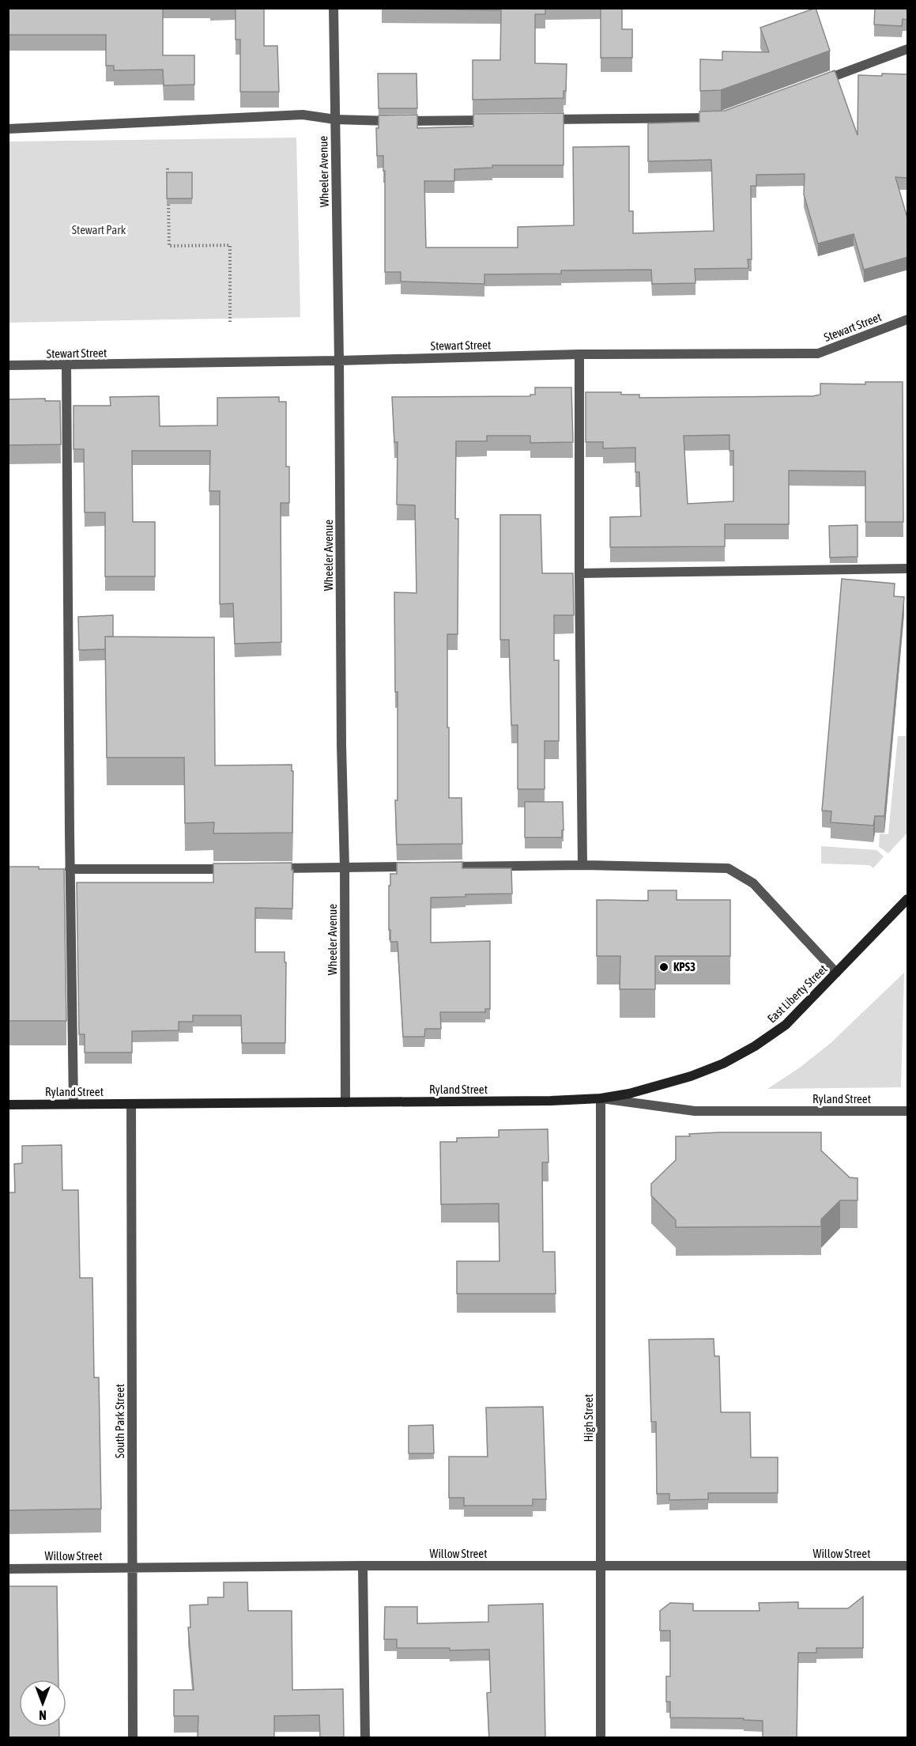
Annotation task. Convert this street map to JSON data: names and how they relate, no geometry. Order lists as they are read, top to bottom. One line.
{"streets":{"main road":["East Liberty Street","Ryland Street"],"street":["Wheeler Avenue","Stewart Street","High Street","South Park Street","Willow Street"]},"crossings":[["Wheeler Avenue","Stewart Street"],["Wheeler Avenue","Ryland Street"],["East Liberty Street","Ryland Street"],["East Liberty Street","High Street"],["Ryland Street","High Street"],["Ryland Street","South Park Street"],["High Street","Willow Street"],["South Park Street","Willow Street"]],"parks":["Stewart Park"],"places":["KPS3"],"north":"bottom"}
